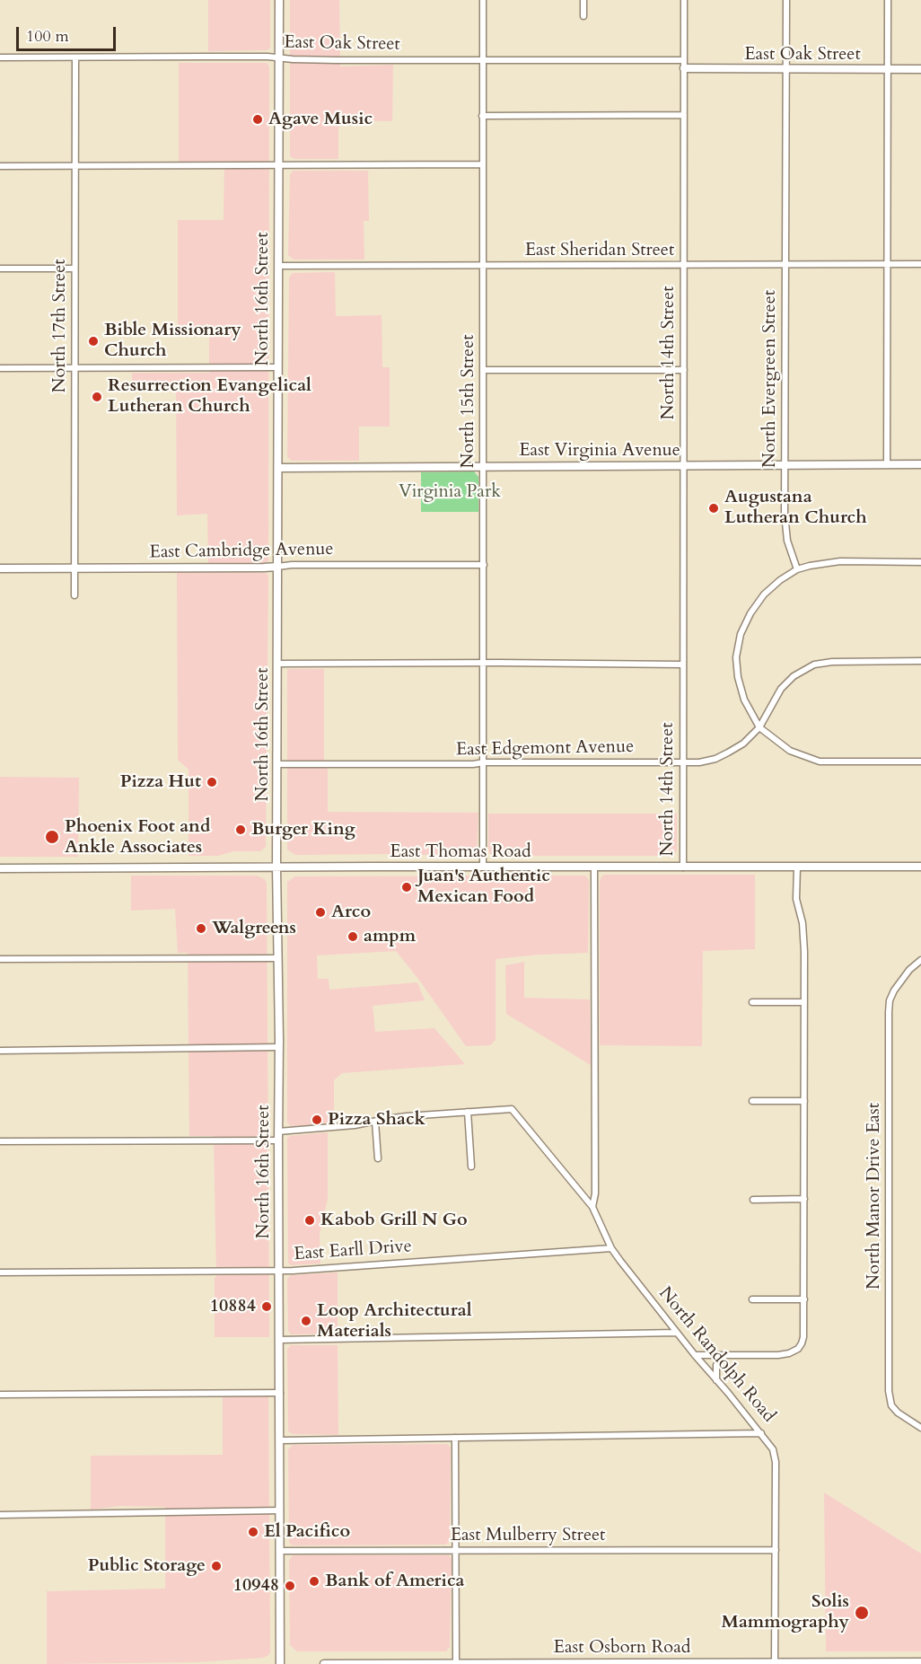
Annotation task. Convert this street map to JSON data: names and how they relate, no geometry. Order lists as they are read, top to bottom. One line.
{"streets":{"main road":["East Oak Street","North 16th Street","East Virginia Avenue","East Cambridge Avenue","East Thomas Road","East Osborn Road"],"street":["East Sheridan Street","North 17th Street","North 14th Street","North Evergreen Street","North 15th Street","East Edgemont Avenue","North Manor Drive East","East Earll Drive","North Randolph Road","East Mulberry Street"]},"crossings":[["East Oak Street","North 16th Street"],["East Oak Street","North 17th Street"],["East Oak Street","North 14th Street"],["East Oak Street","North Evergreen Street"],["East Oak Street","North 15th Street"],["East Sheridan Street","North 16th Street"],["East Sheridan Street","North 14th Street"],["East Sheridan Street","North Evergreen Street"],["East Sheridan Street","North 15th Street"],["North 16th Street","East Virginia Avenue"],["North 16th Street","East Cambridge Avenue"],["North 16th Street","East Edgemont Avenue"],["North 16th Street","East Thomas Road"],["North 16th Street","East Earll Drive"],["North 16th Street","East Mulberry Street"],["North 17th Street","East Cambridge Avenue"],["North 14th Street","East Virginia Avenue"],["North 14th Street","East Edgemont Avenue"],["North 14th Street","East Thomas Road"],["North Evergreen Street","East Virginia Avenue"],["North 15th Street","East Virginia Avenue"],["North 15th Street","East Cambridge Avenue"],["North 15th Street","East Edgemont Avenue"],["North 15th Street","East Thomas Road"],["East Earll Drive","North Randolph Road"],["North Randolph Road","East Mulberry Street"],["North Randolph Road","East Osborn Road"]],"parks":["Virginia Park"],"places":["Agave Music","Bible Missionary Church","Resurrection Evangelical Lutheran Church","Augustana Lutheran Church","Pizza Hut","Burger King","Phoenix Foot and Ankle Associates","Juan's Authentic Mexican Food","Arco","Walgreens","ampm","Pizza Shack","Kabob Grill N Go","10884","Loop Architectural Materials","El Pacifico","Public Storage","Bank of America","10948","Solis Mammography"],"scale_bar":"100 m"}
